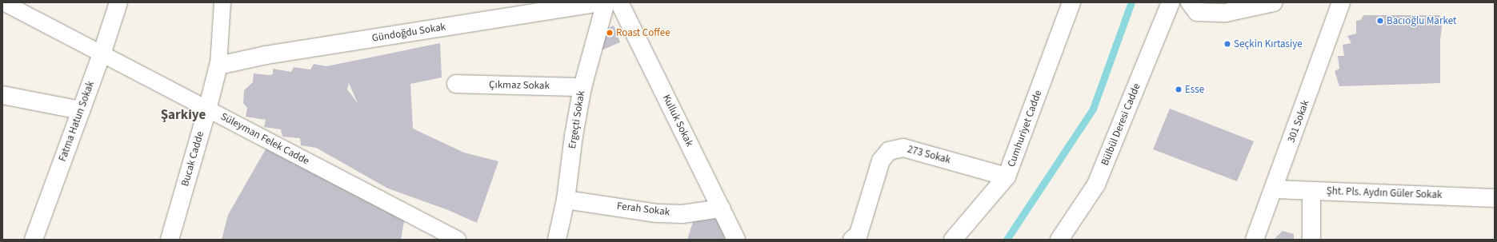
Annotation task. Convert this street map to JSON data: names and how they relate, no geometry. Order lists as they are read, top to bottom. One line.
{"streets":{"street":["Gündoğdu Sokak","Çıkmaz Sokak","Ergeçti Sokak","Kulluk Sokak","Fatma Hatun Sokak","301 Sokak","Bülbül Deresi Cadde","Cumhuriyet Cadde","Süleyman Felek Cadde","273 Sokak","Bucak Cadde","Şht. Pls. Aydın Güler Sokak","Ferah Sokak"]},"crossings":[["Gündoğdu Sokak","Bucak Cadde"],["Çıkmaz Sokak","Ergeçti Sokak"],["Ergeçti Sokak","Ferah Sokak"],["Kulluk Sokak","Ferah Sokak"],["Fatma Hatun Sokak","Süleyman Felek Cadde"],["301 Sokak","Şht. Pls. Aydın Güler Sokak"],["Cumhuriyet Cadde","273 Sokak"],["Süleyman Felek Cadde","Bucak Cadde"]],"districts":["Şarkiye"],"places":["Bacıoğlu Market","Roast Coffee","Seçkin Kırtasiye","Esse"]}
